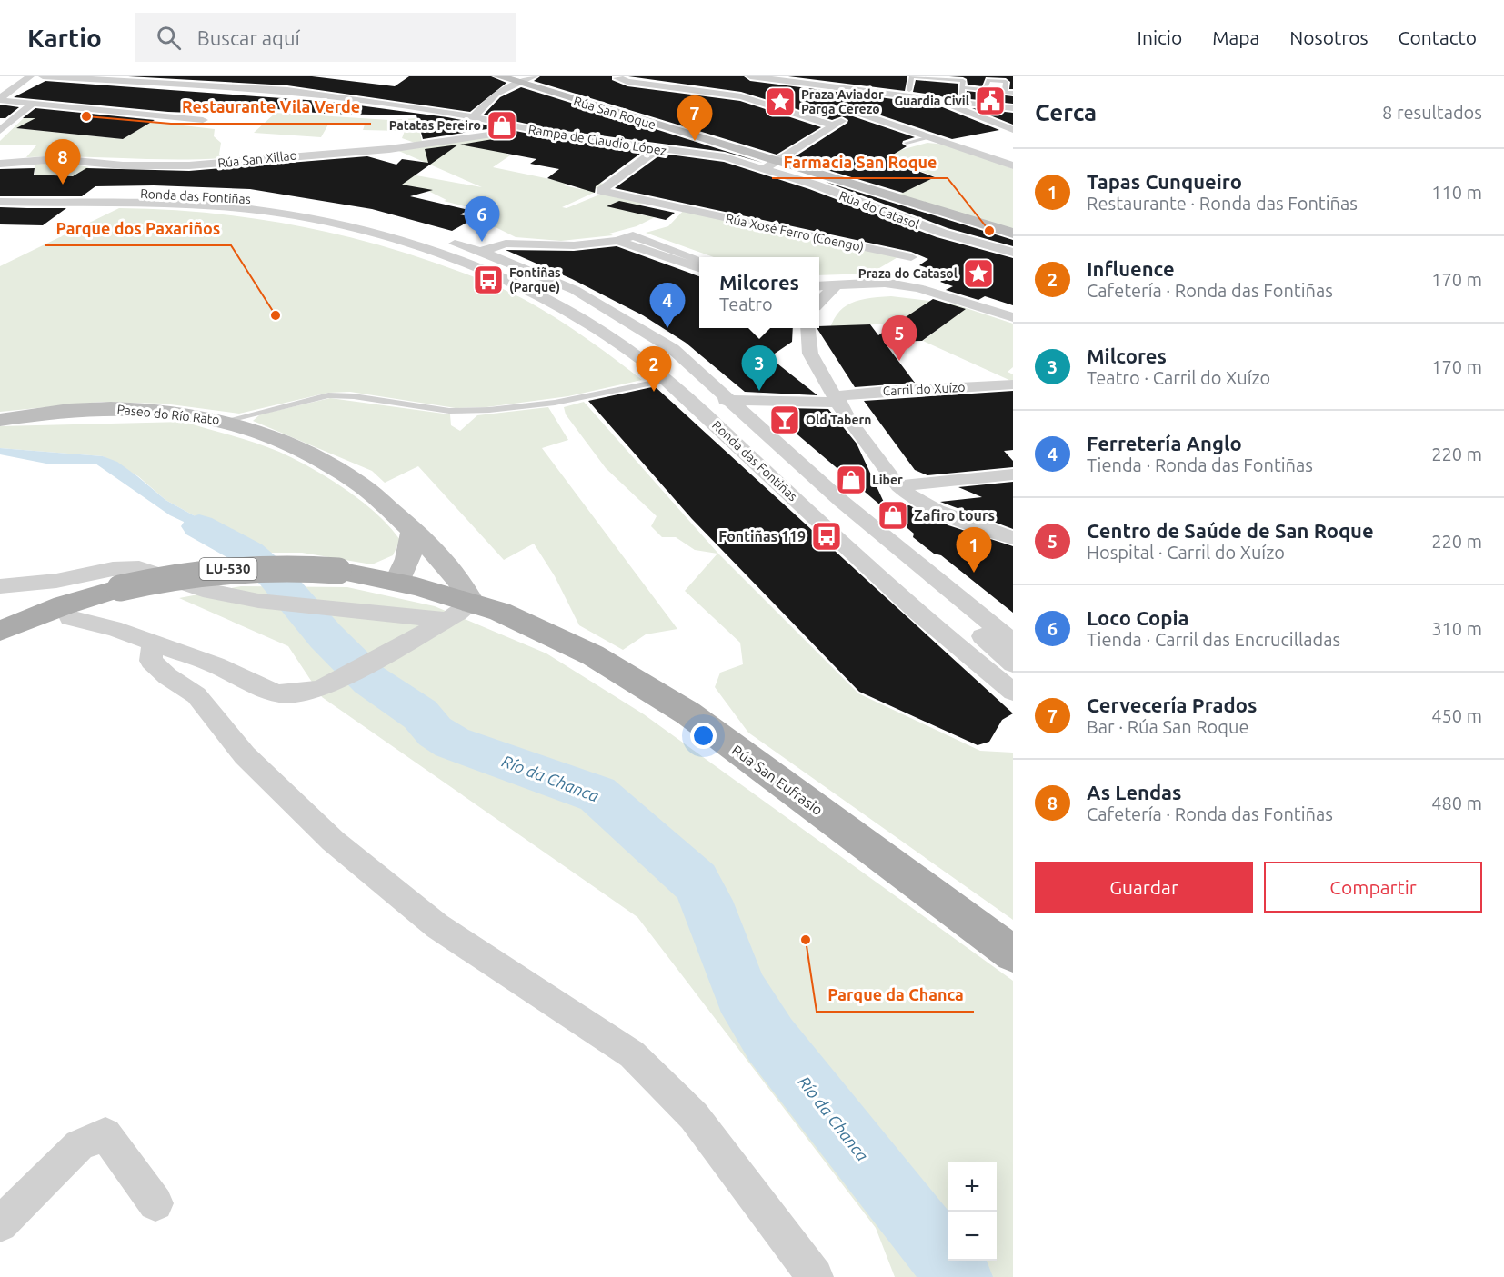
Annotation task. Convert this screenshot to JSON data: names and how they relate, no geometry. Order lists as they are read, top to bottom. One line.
{"streets":{"main road":["LU-530","Rúa San Eufrasio"],"street":["Rúa San Roque","Rampa de Claudio López","Rúa San Xillao","Ronda das Fontiñas","Rúa do Catasol","Rúa Xosé Ferro (Coengo)","Carril do Xuízo","Paseo do Río Rato"]},"crossings":[["Rúa San Roque","Rúa do Catasol"],["Rampa de Claudio López","Rúa San Xillao"],["Rampa de Claudio López","Rúa do Catasol"],["Rampa de Claudio López","Rúa Xosé Ferro (Coengo)"],["Ronda das Fontiñas","Carril do Xuízo"],["Paseo do Río Rato","LU-530"],["Paseo do Río Rato","Rúa San Eufrasio"],["LU-530","Rúa San Eufrasio"]],"water":["Río da Chanca"],"places":{"public building":["Guardia Civil"],"place":["Praza Aviador Parga Cerezo","Praza do Catasol"],"other":["Restaurante Vila Verde","Farmacia San Roque","Parque dos Paxariños","Parque da Chanca"],"shop":["Patatas Pereiro","Liber","Zafiro tours"],"bus stop":["Fontiñas (Parque)","Fontiñas 119"],"bar":["Old Tabern"]},"page":{"header":"Kartio","search":"Buscar aquí","nav":["Inicio","Mapa","Nosotros","Contacto"],"heading":["Cerca","8 resultados"],"pins":["7","8","6","4","5","3","2","1"],"list":[{"mark":"1","name":"Tapas Cunqueiro","note":"Restaurante · Ronda das Fontiñas","value":"110 m"},{"mark":"2","name":"Influence","note":"Cafetería · Ronda das Fontiñas","value":"170 m"},{"mark":"3","name":"Milcores","note":"Teatro · Carril do Xuízo","value":"170 m"},{"mark":"4","name":"Ferretería Anglo","note":"Tienda · Ronda das Fontiñas","value":"220 m"},{"mark":"5","name":"Centro de Saúde de San Roque","note":"Hospital · Carril do Xuízo","value":"220 m"},{"mark":"6","name":"Loco Copia","note":"Tienda · Carril das Encrucilladas","value":"310 m"},{"mark":"7","name":"Cervecería Prados","note":"Bar · Rúa San Roque","value":"450 m"},{"mark":"8","name":"As Lendas","note":"Cafetería · Ronda das Fontiñas","value":"480 m"}],"popup":["Milcores","Teatro"],"buttons":["Guardar","Compartir"],"map_buttons":["+","−"]}}
